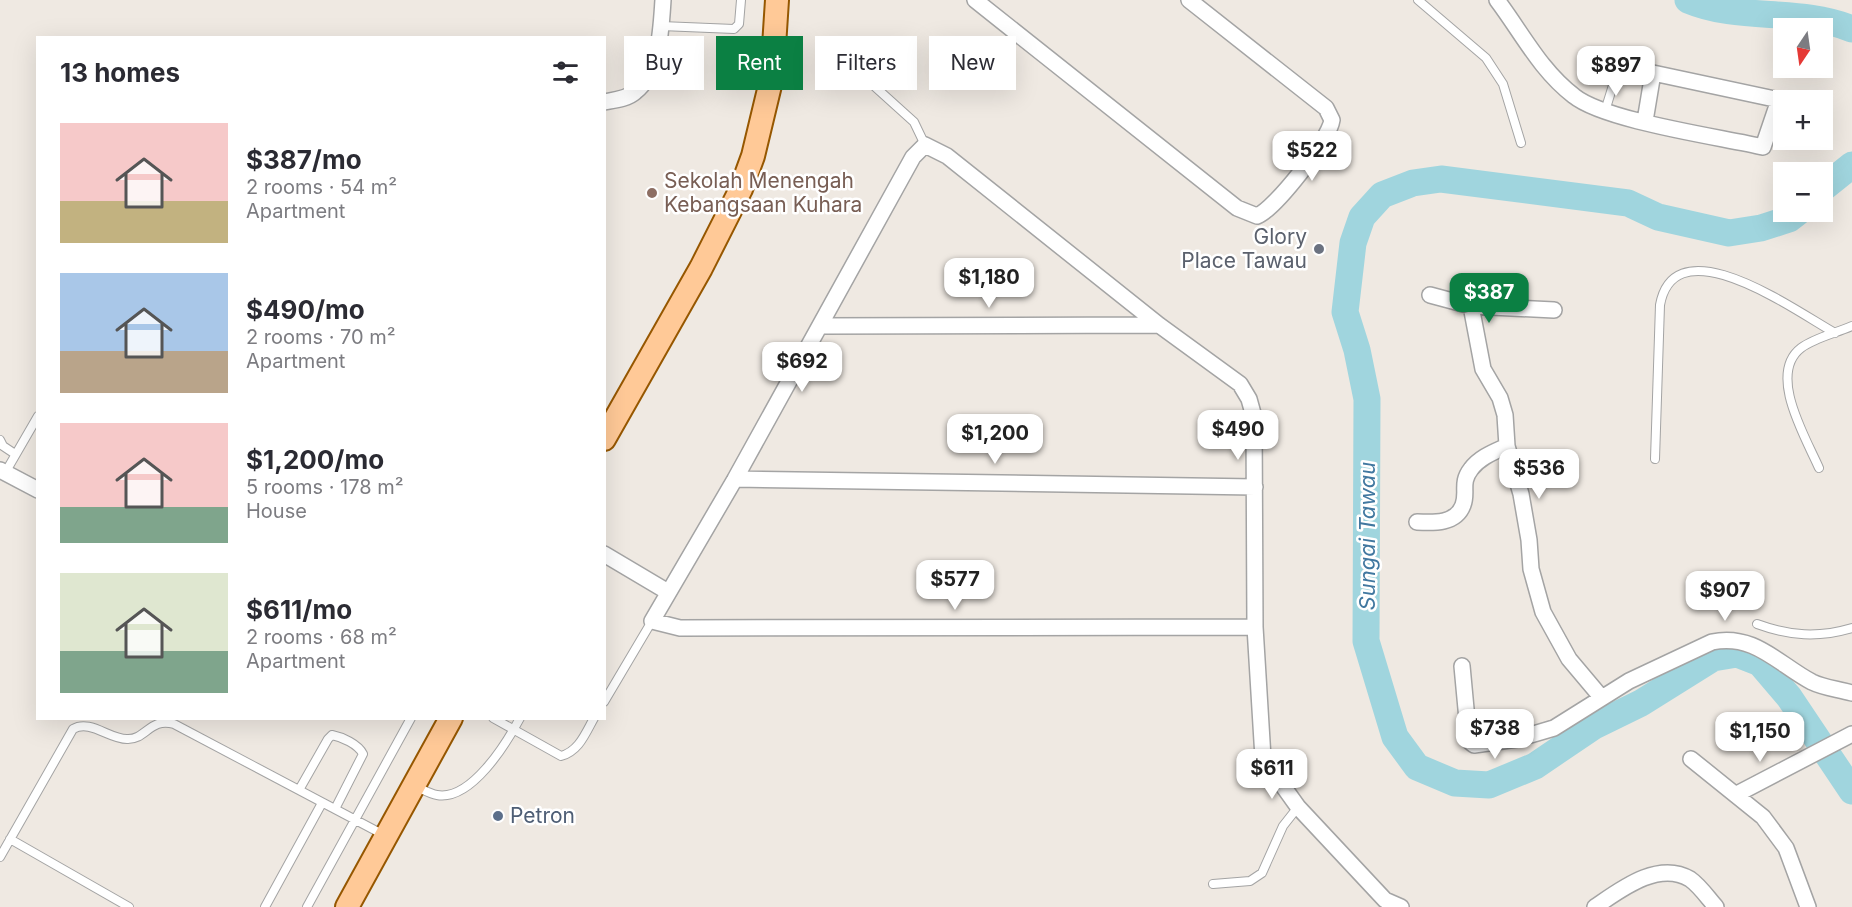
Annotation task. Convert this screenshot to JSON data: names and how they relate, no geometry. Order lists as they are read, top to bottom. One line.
{"water":["Sungai Tawau"],"places":["Sekolah Menengah Kebangsaan Kuhara","Glory Place Tawau","Petron"],"north":"bottom","page":{"map_buttons":["+","−"],"chip":["Buy","Rent","Filters","New"],"heading":"13 homes","price":["$897","$522","$1,180","$387","$692","$490","$1,200","$536","$577","$907","$738","$1,150","$611"],"list":[{"name":"$387/mo","note":"2 rooms · 54 m² · Apartment"},{"name":"$490/mo","note":"2 rooms · 70 m² · Apartment"},{"name":"$1,200/mo","note":"5 rooms · 178 m² · House"},{"name":"$611/mo","note":"2 rooms · 68 m² · Apartment"}]}}
